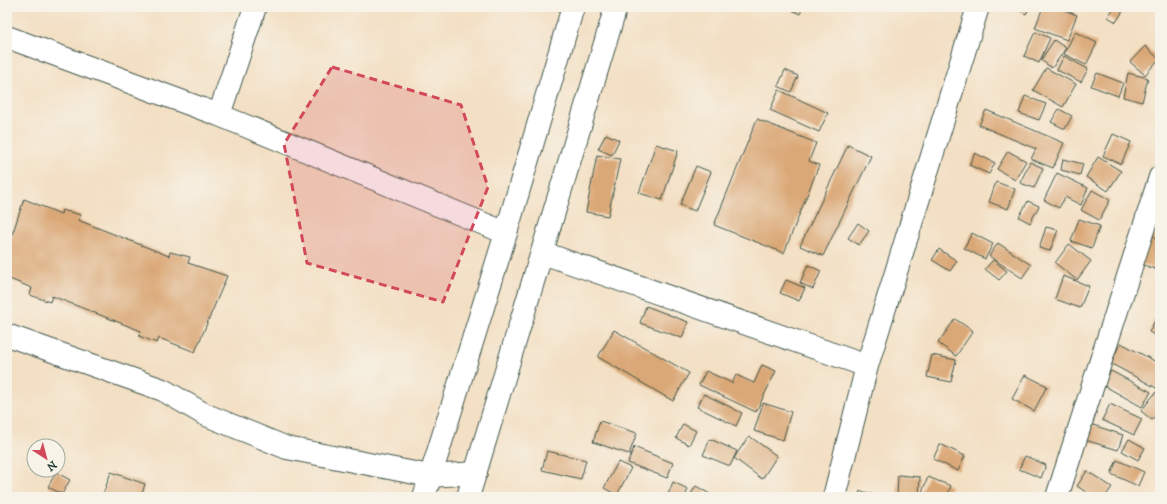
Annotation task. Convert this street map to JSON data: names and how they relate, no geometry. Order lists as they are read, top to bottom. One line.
{"north":"bottom right"}
